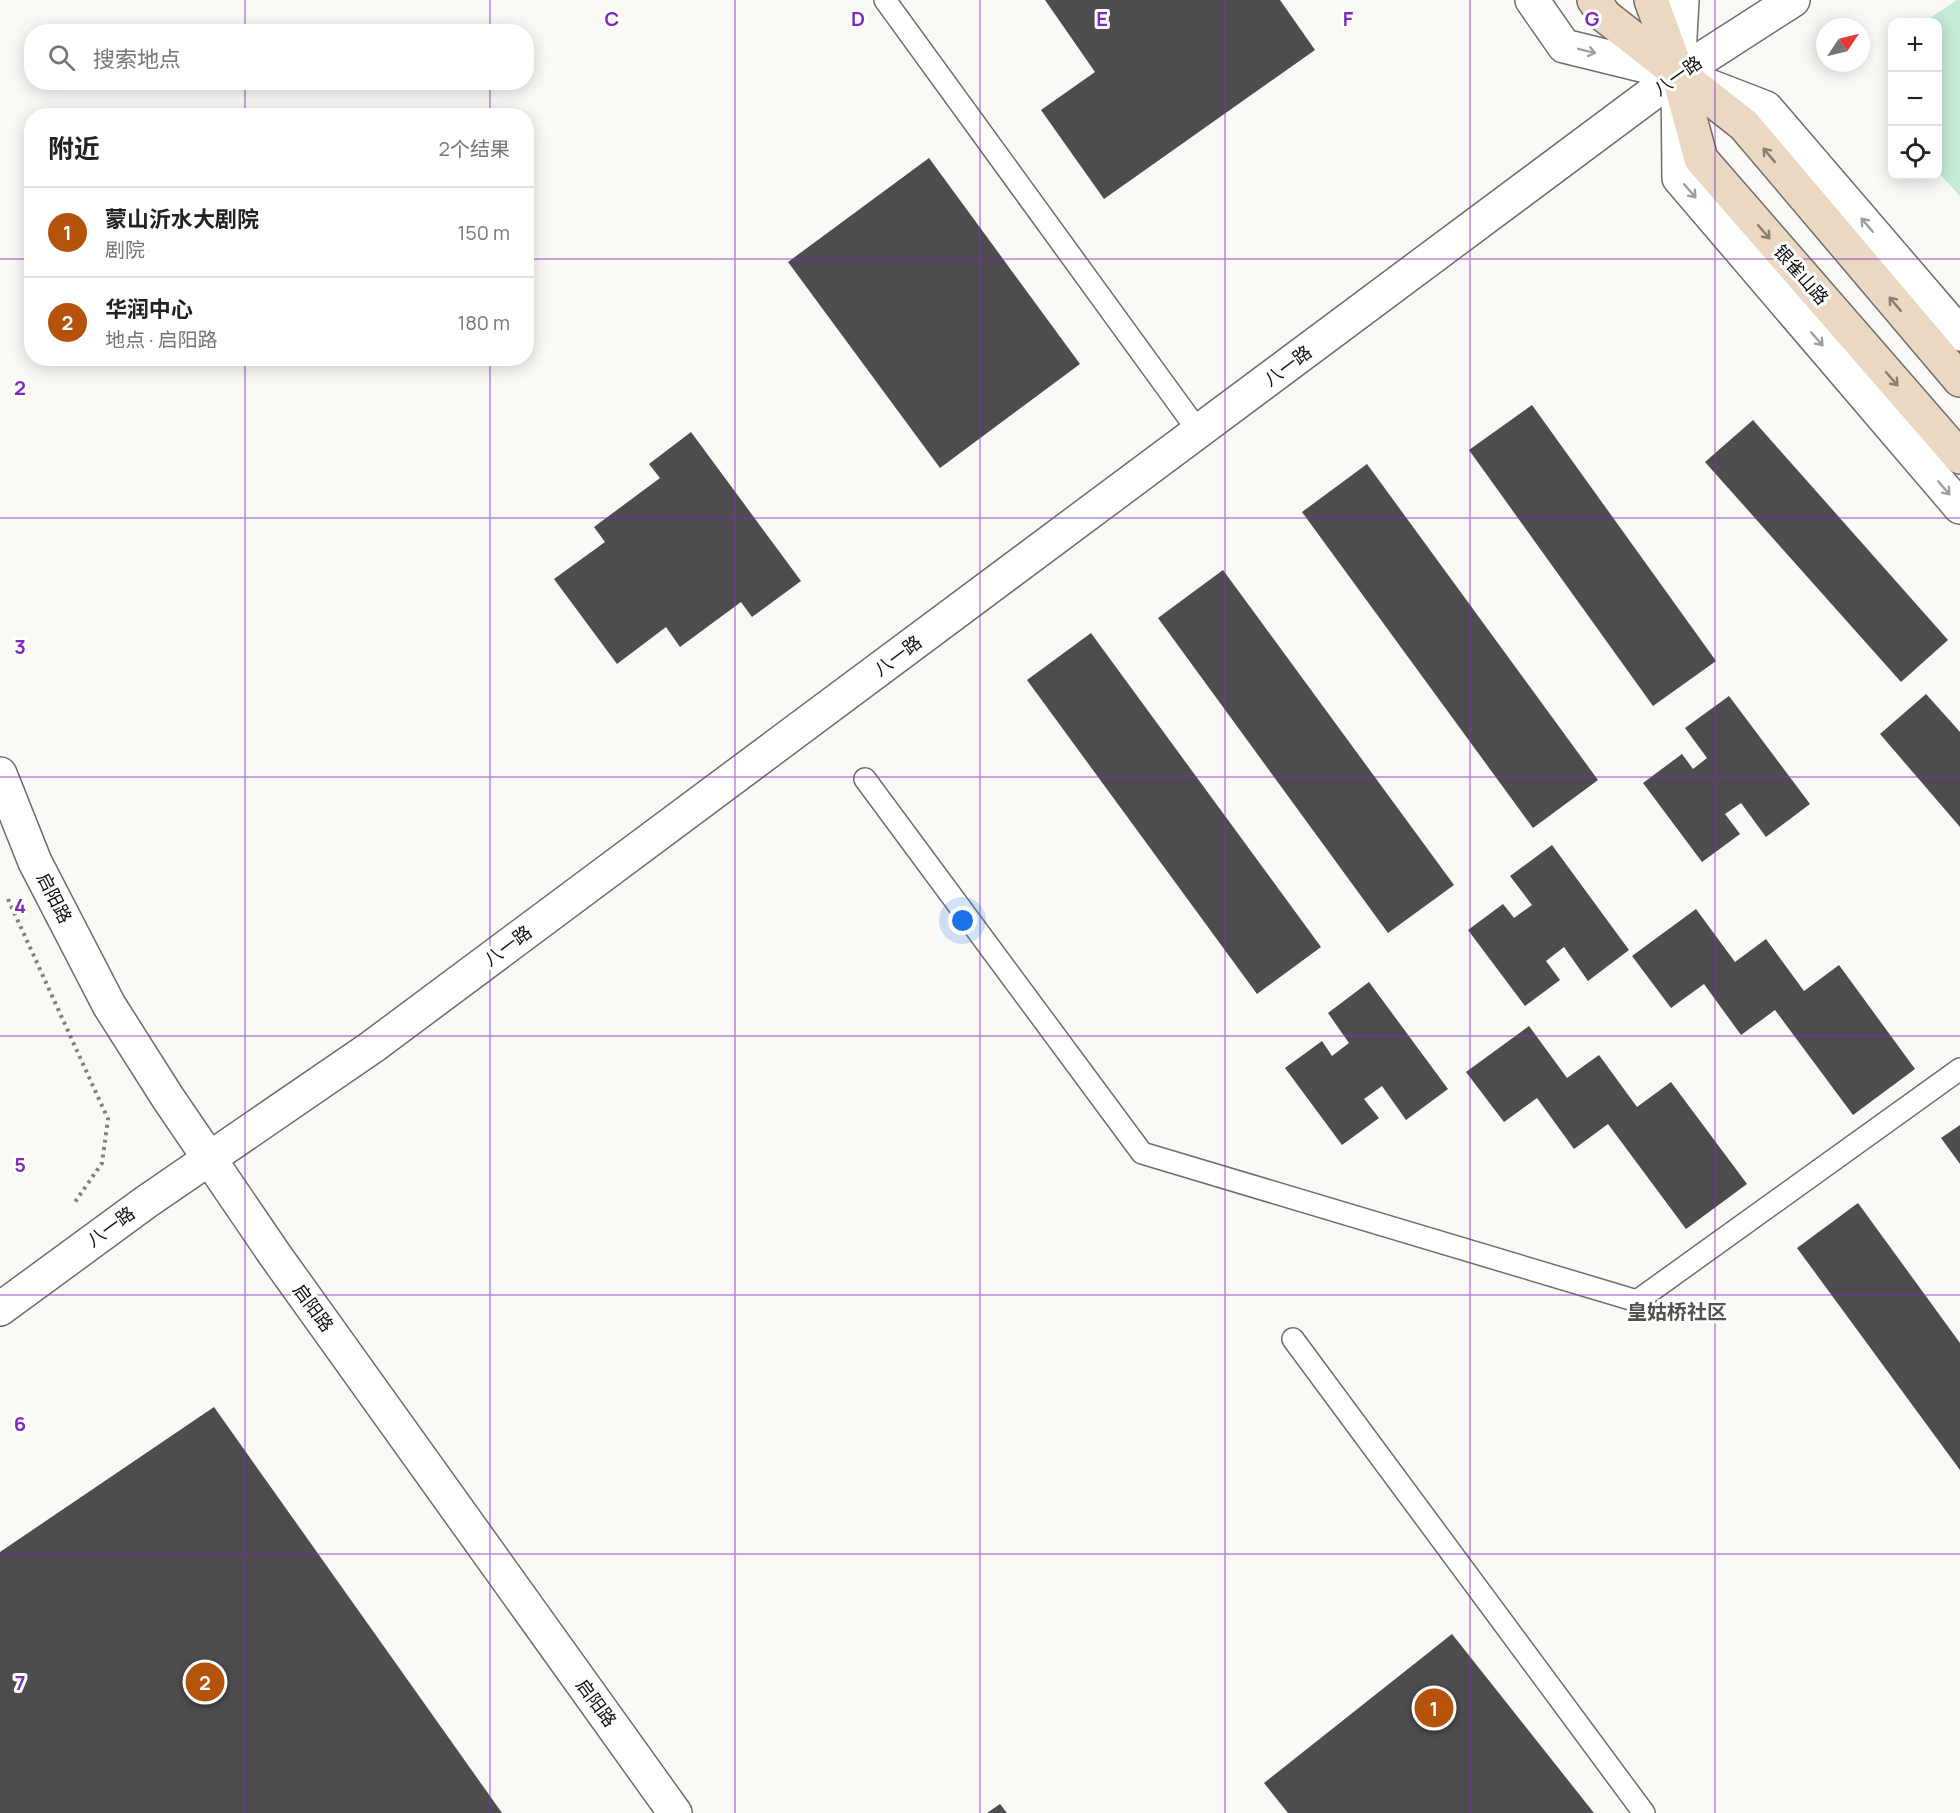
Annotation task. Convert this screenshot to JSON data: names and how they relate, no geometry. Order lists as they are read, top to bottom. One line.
{"streets":{"main road":["银雀山路"],"street":["八一路","启阳路"]},"crossings":[["八一路","银雀山路"],["八一路","启阳路"]],"districts":["皇姑桥社区"],"north":"top right","page":{"map_buttons":["+","−"],"search":"搜索地点","heading":["附近","2个结果"],"list":[{"mark":"1","name":"蒙山沂水大剧院","note":"剧院","value":"150 m"},{"mark":"2","name":"华润中心","note":"地点 · 启阳路","value":"180 m"}],"pins":["2","1"]},"grid":{"columns":["C","D","E","F","G"],"rows":["2","3","4","5","6","7"]}}
